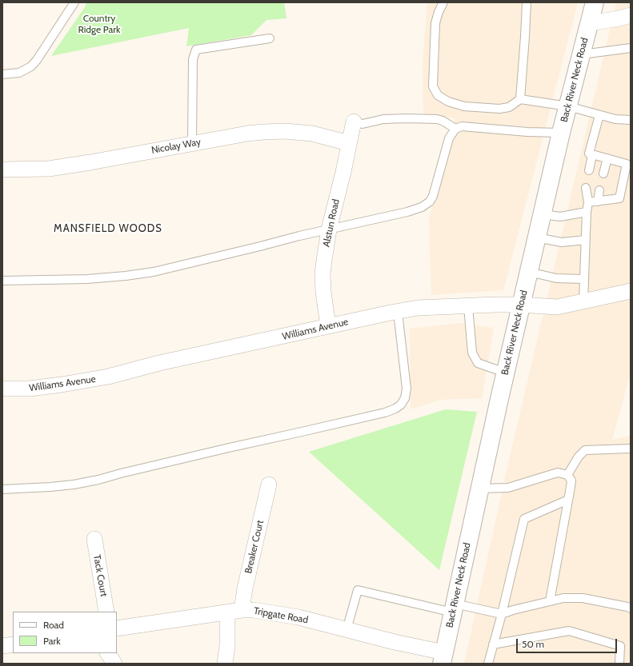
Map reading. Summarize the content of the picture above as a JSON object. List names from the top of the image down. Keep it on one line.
{"streets":{"street":["Back River Neck Road","Nicolay Way","Alstun Road","Williams Avenue","Breaker Court","Tack Court","Tripgate Road"]},"crossings":[["Back River Neck Road","Williams Avenue"],["Back River Neck Road","Tripgate Road"],["Nicolay Way","Alstun Road"],["Alstun Road","Williams Avenue"],["Breaker Court","Tripgate Road"]],"districts":["MANSFIELD WOODS"],"parks":["Country Ridge Park"],"legend":["Road","Park"],"scale_bar":"50 m"}
